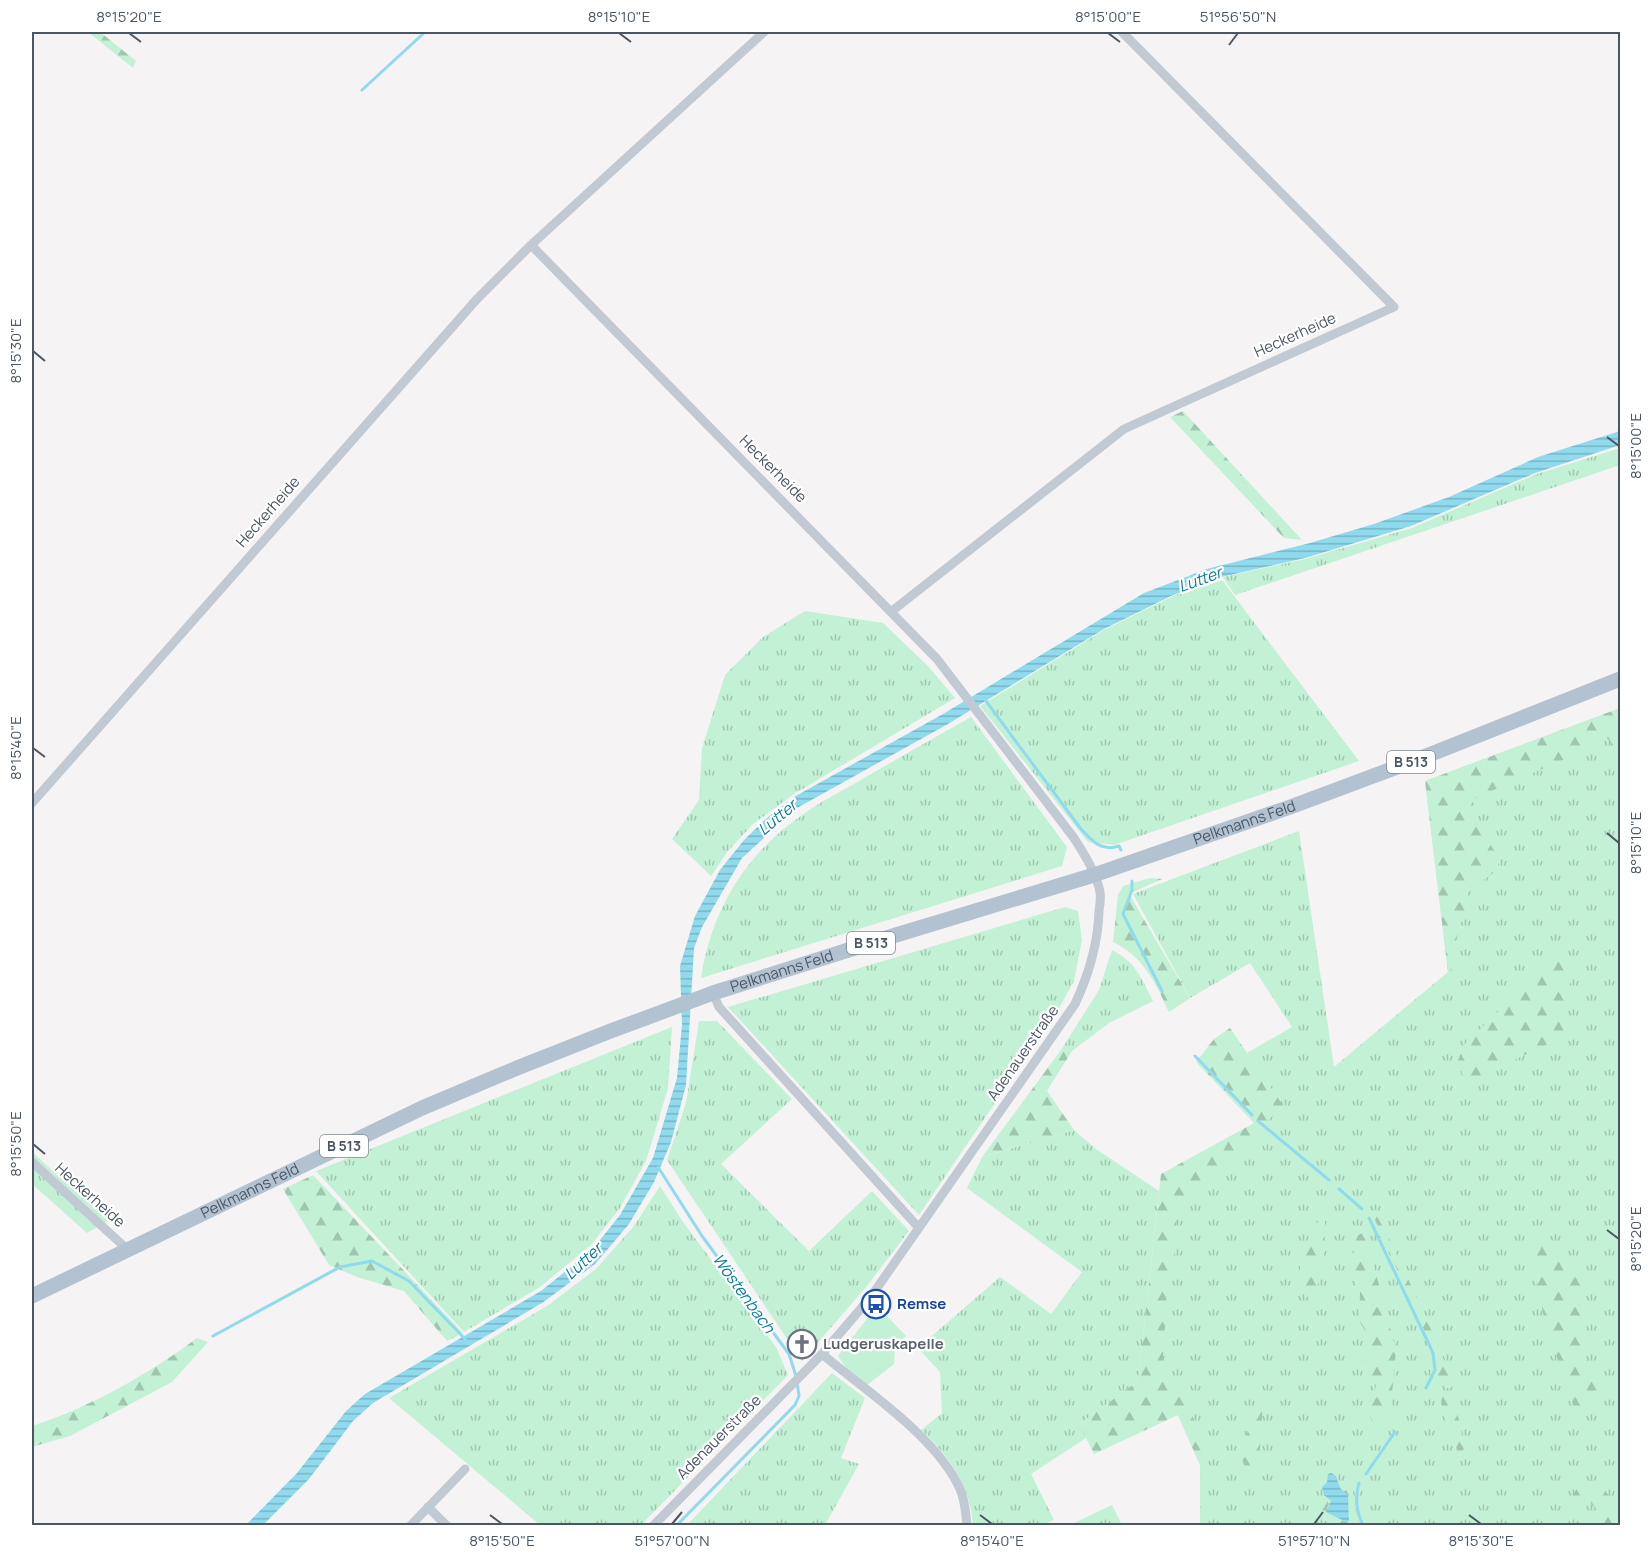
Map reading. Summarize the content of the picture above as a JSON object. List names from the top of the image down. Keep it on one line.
{"streets":{"main road":["B 513","Pelkmanns Feld"],"street":["Heckerheide","Adenauerstraße"]},"crossings":[["Heckerheide","Pelkmanns Feld"],["Heckerheide","Adenauerstraße"],["Pelkmanns Feld","Adenauerstraße"]],"water":["Lutter","Wöstenbach"],"places":{"bus stop":["Remse"],"church":["Ludgeruskapelle"]},"coordinates":["8°15'20\"E","8°15'10\"E","8°15'00\"E","51°56'50\"N","8°15'30\"E","8°15'40\"E","8°15'50\"E","51°57'00\"N","51°57'10\"N"]}
